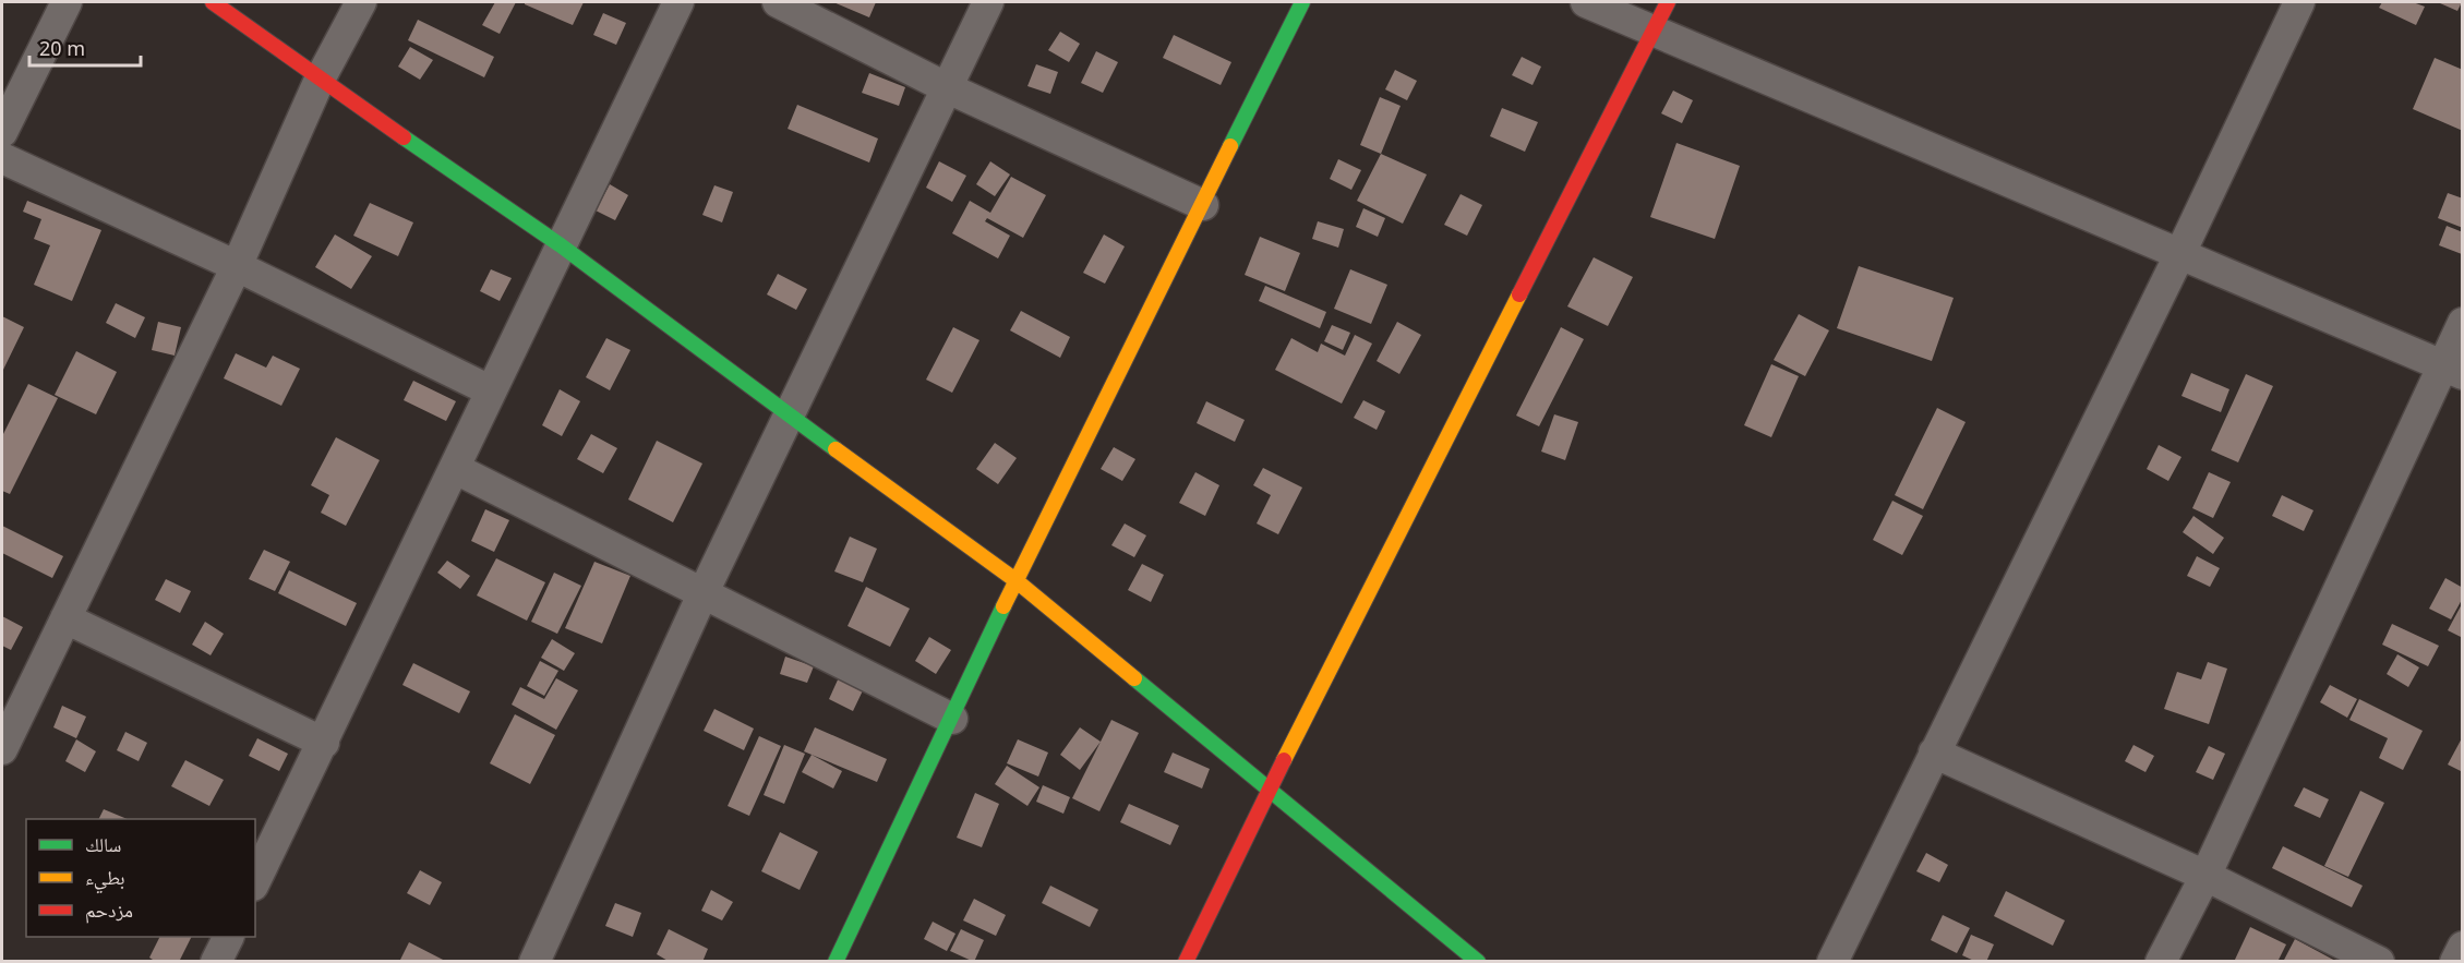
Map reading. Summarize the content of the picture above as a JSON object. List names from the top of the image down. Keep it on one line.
{"legend":["سالك","بطيء","مزدحم"],"scale_bar":"20 m"}
